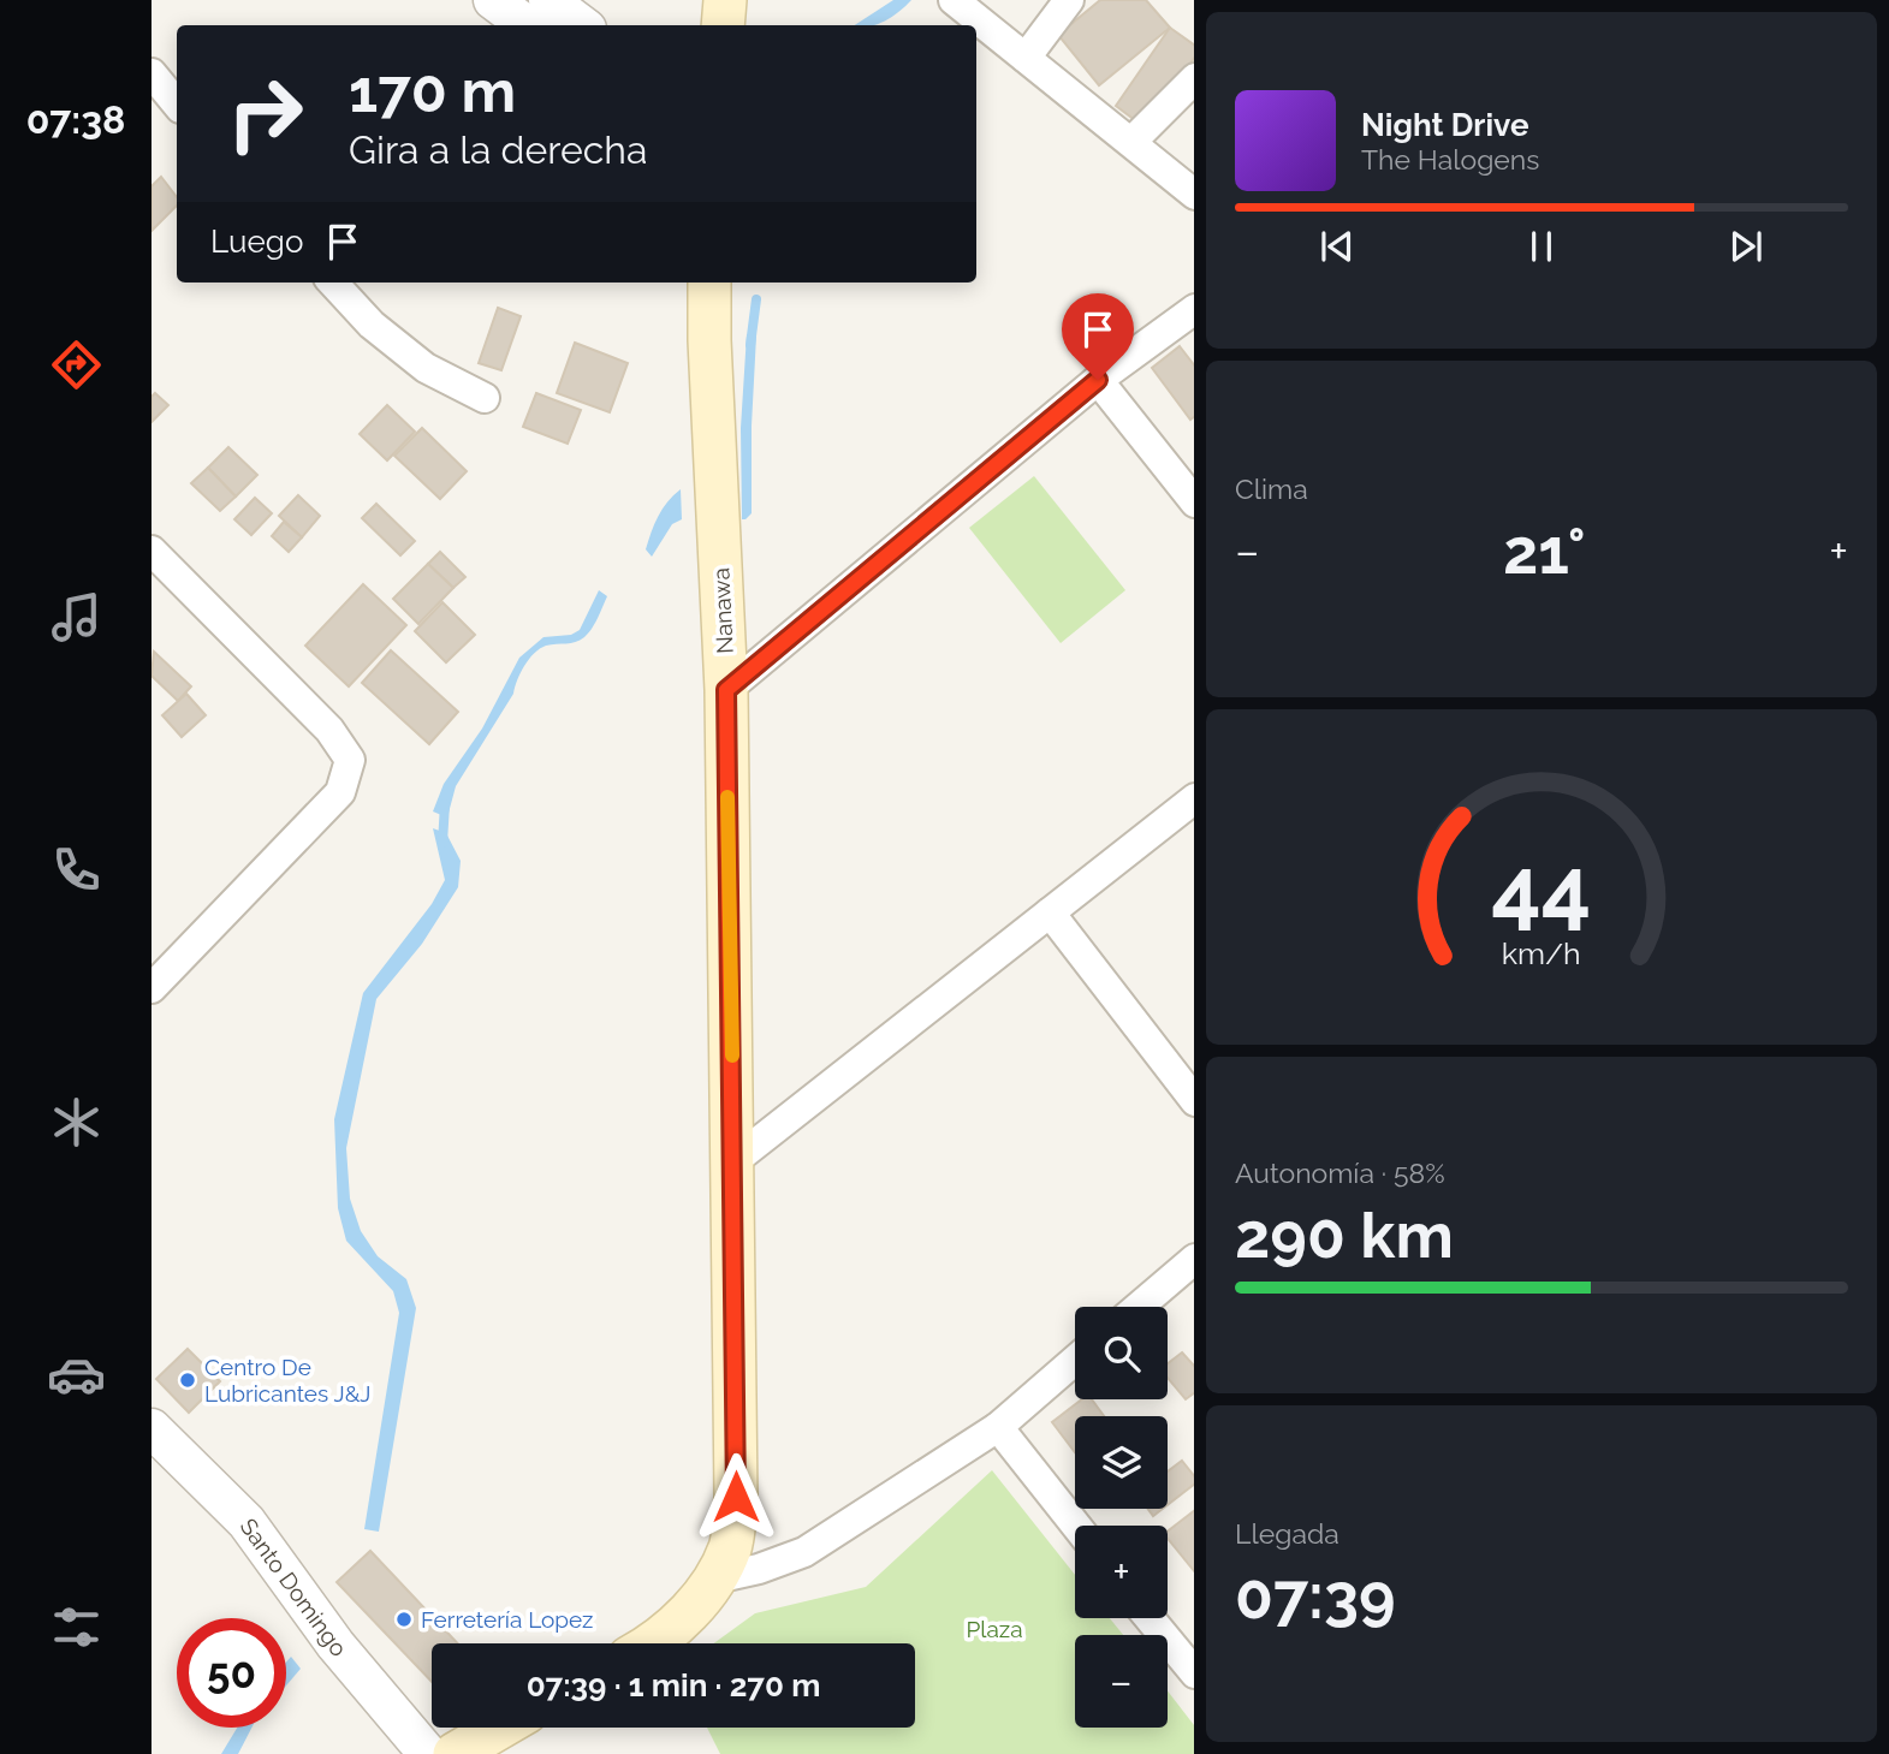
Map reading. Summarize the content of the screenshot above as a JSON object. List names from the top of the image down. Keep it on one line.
{"streets":{"main road":["Nanawa"],"street":["Santo Domingo"]},"parks":["Plaza"],"places":["Centro De Lubricantes J&J","Ferretería Lopez"],"page":{"tabs":"07:38","turn":["170 m","Gira a la derecha"],"song":["Night Drive","The Halogens"],"then":"Luego","tile":["Clima",["Autonomía · 58%","290 km"],["Llegada","07:39"]],"heat":["−","21°","+"],"map_buttons":["+","−"],"limit":"50","trip":"07:39 · 1 min · 270 m","gauge":["44","km/h"]}}
